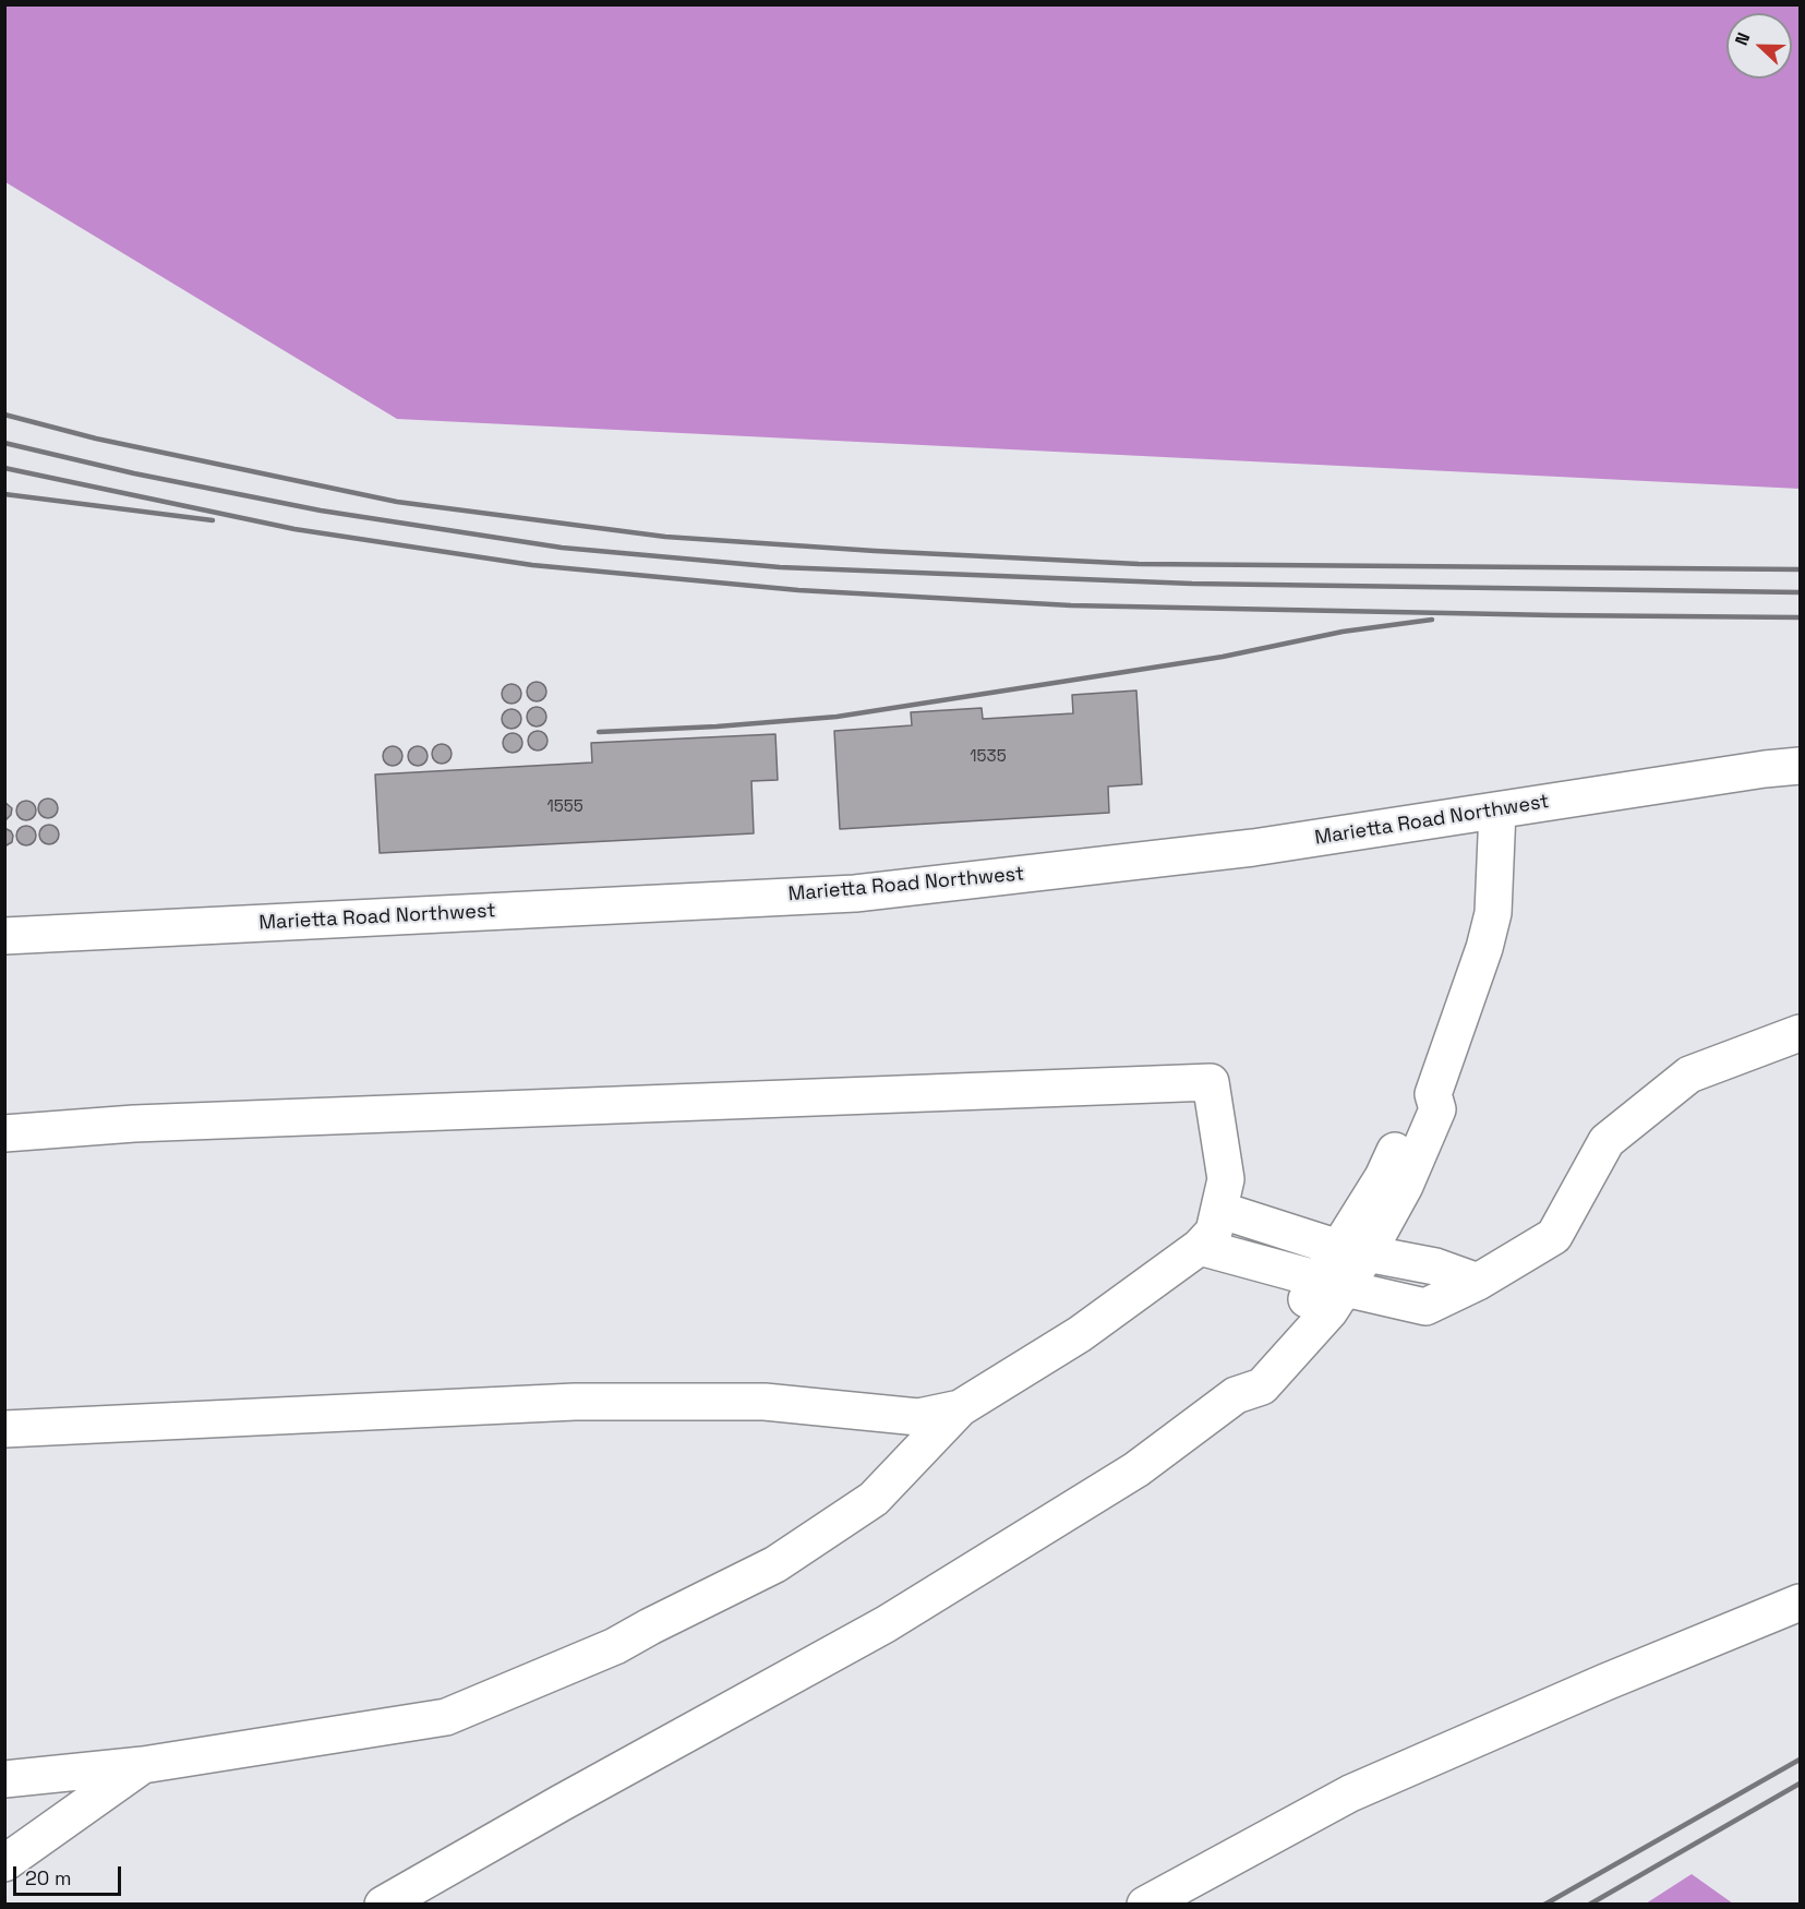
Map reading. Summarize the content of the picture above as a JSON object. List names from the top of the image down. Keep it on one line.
{"streets":{"street":["Marietta Road Northwest"]},"house_numbers":["1535","1555"],"scale_bar":"20 m","north":"left"}
